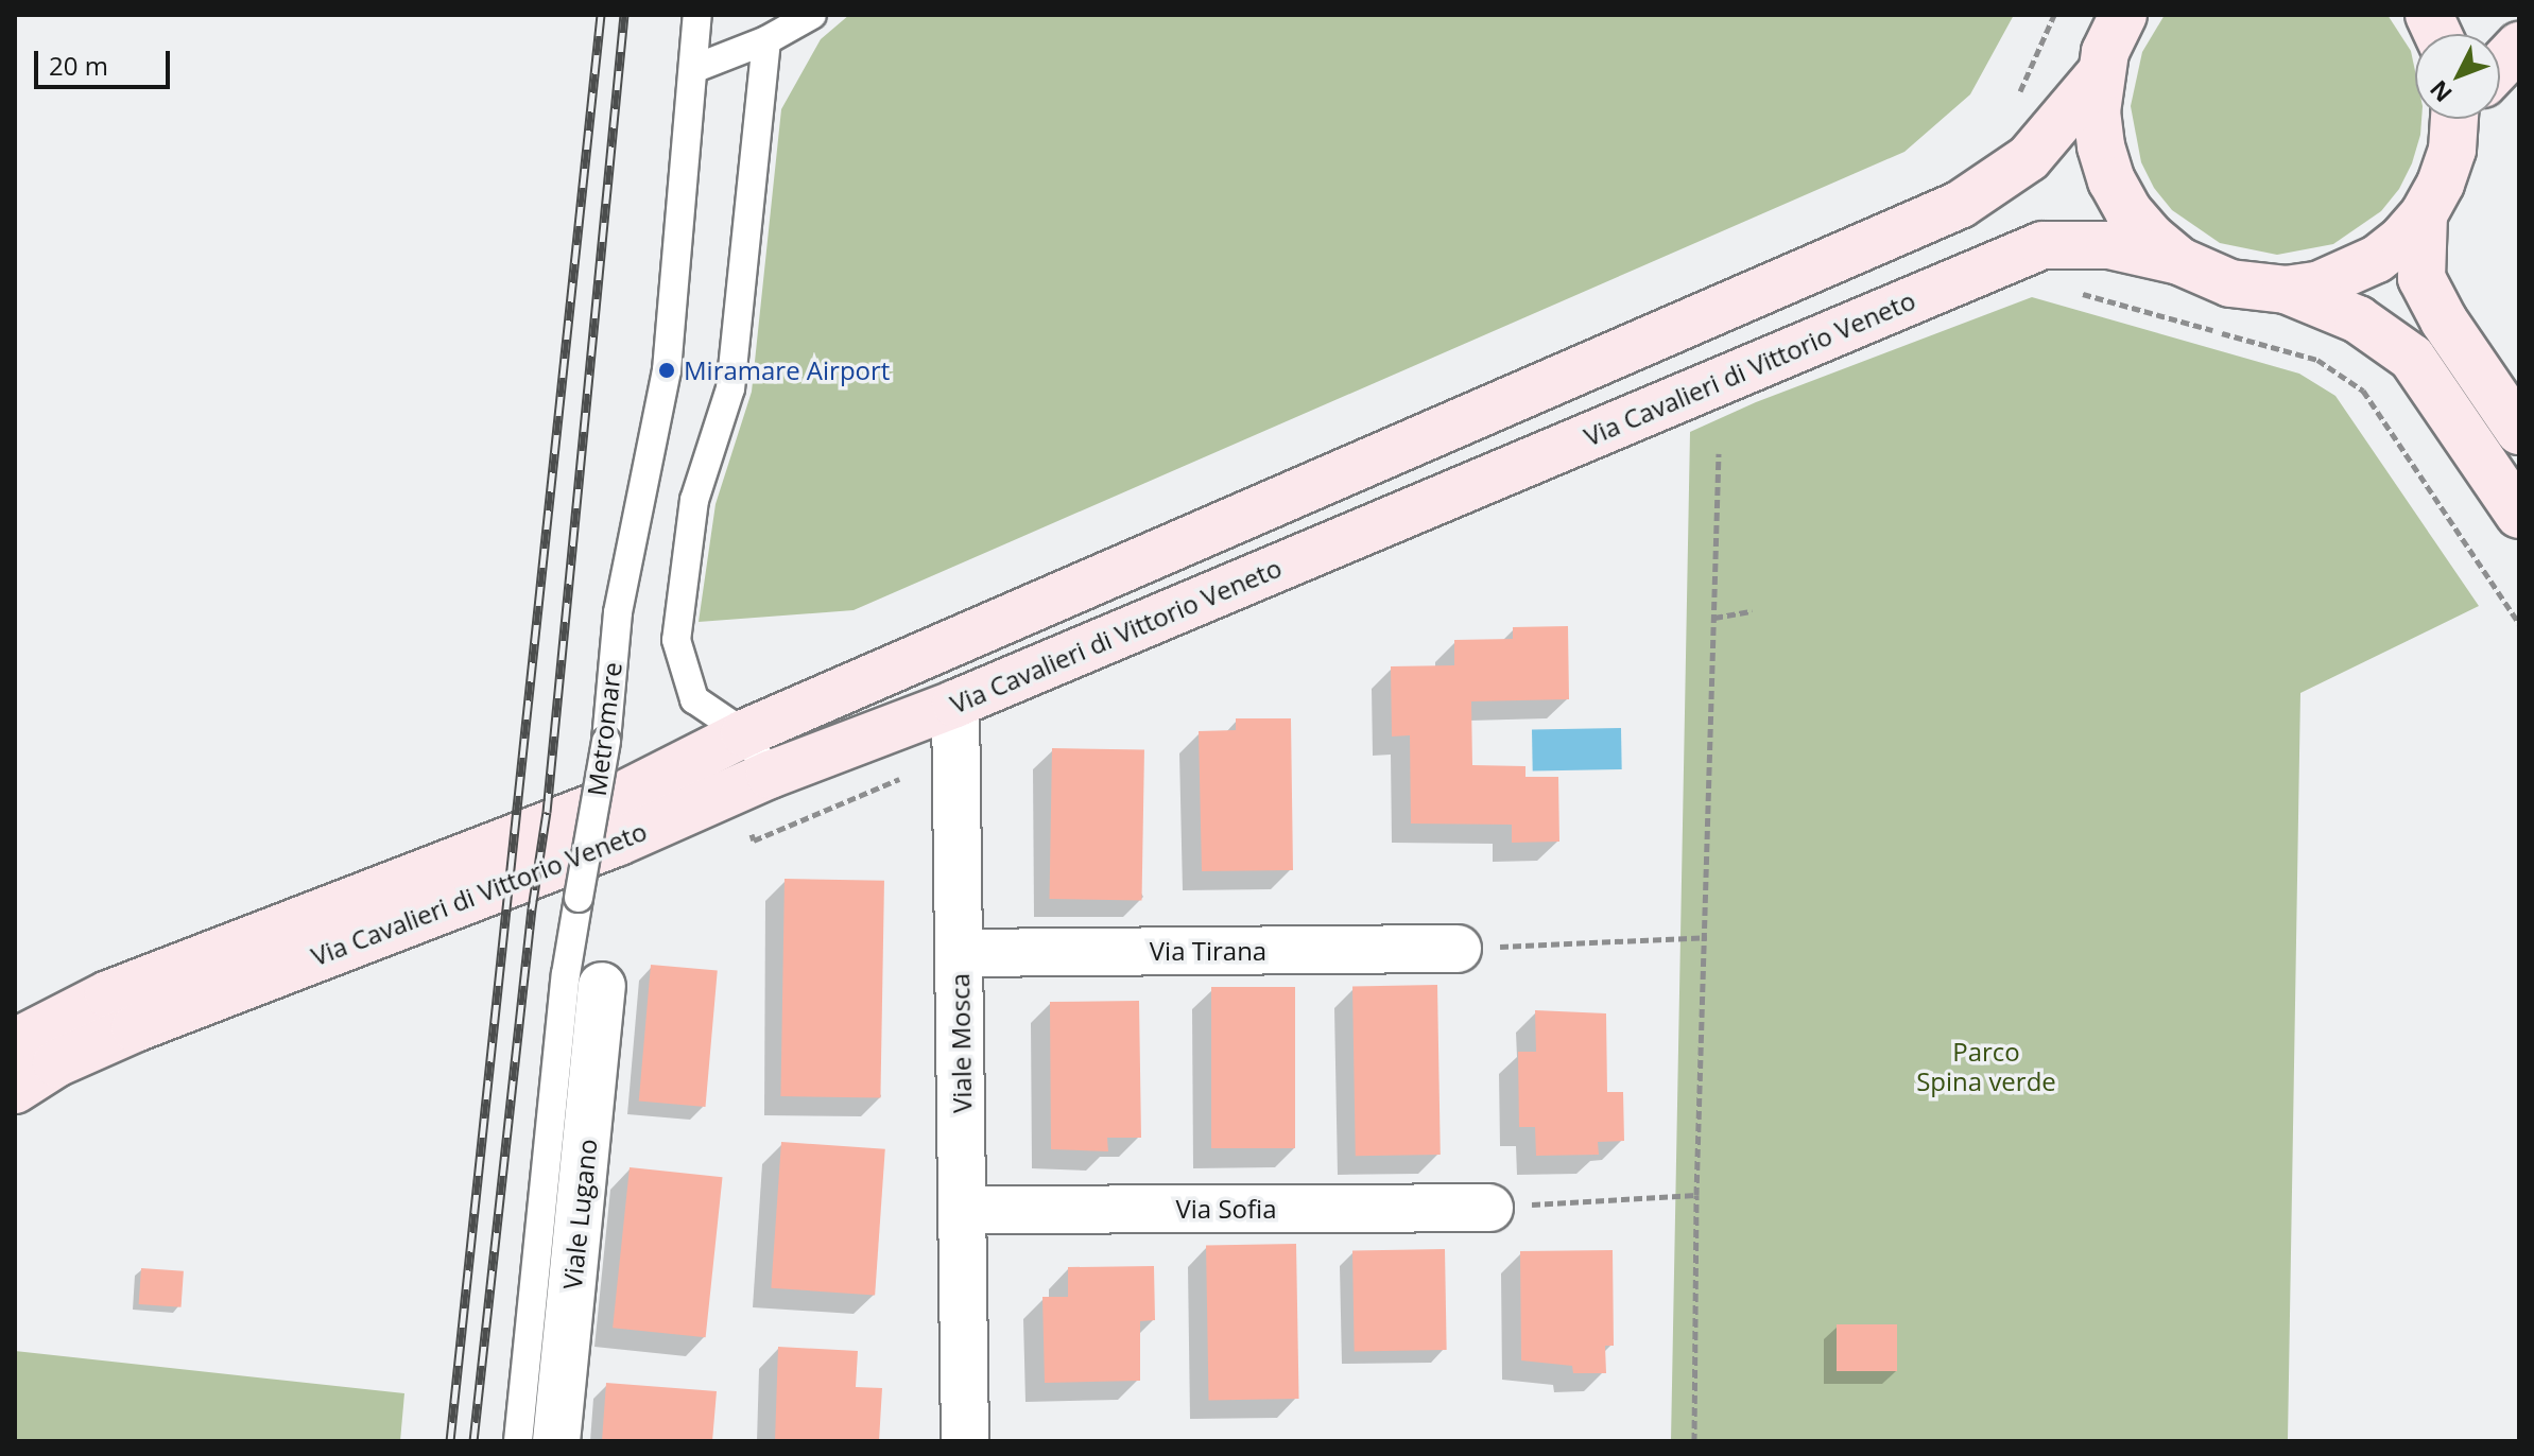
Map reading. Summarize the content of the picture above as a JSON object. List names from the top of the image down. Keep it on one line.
{"streets":{"street":["Via Cavalieri di Vittorio Veneto","Via Tirana","Viale Mosca","Via Sofia","Viale Lugano"],"lane":["Metromare"]},"crossings":[["Via Cavalieri di Vittorio Veneto","Viale Mosca"],["Via Tirana","Viale Mosca"],["Viale Mosca","Via Sofia"]],"parks":["Parco Spina verde"],"places":["Miramare Airport"],"scale_bar":"20 m","north":"bottom left"}
